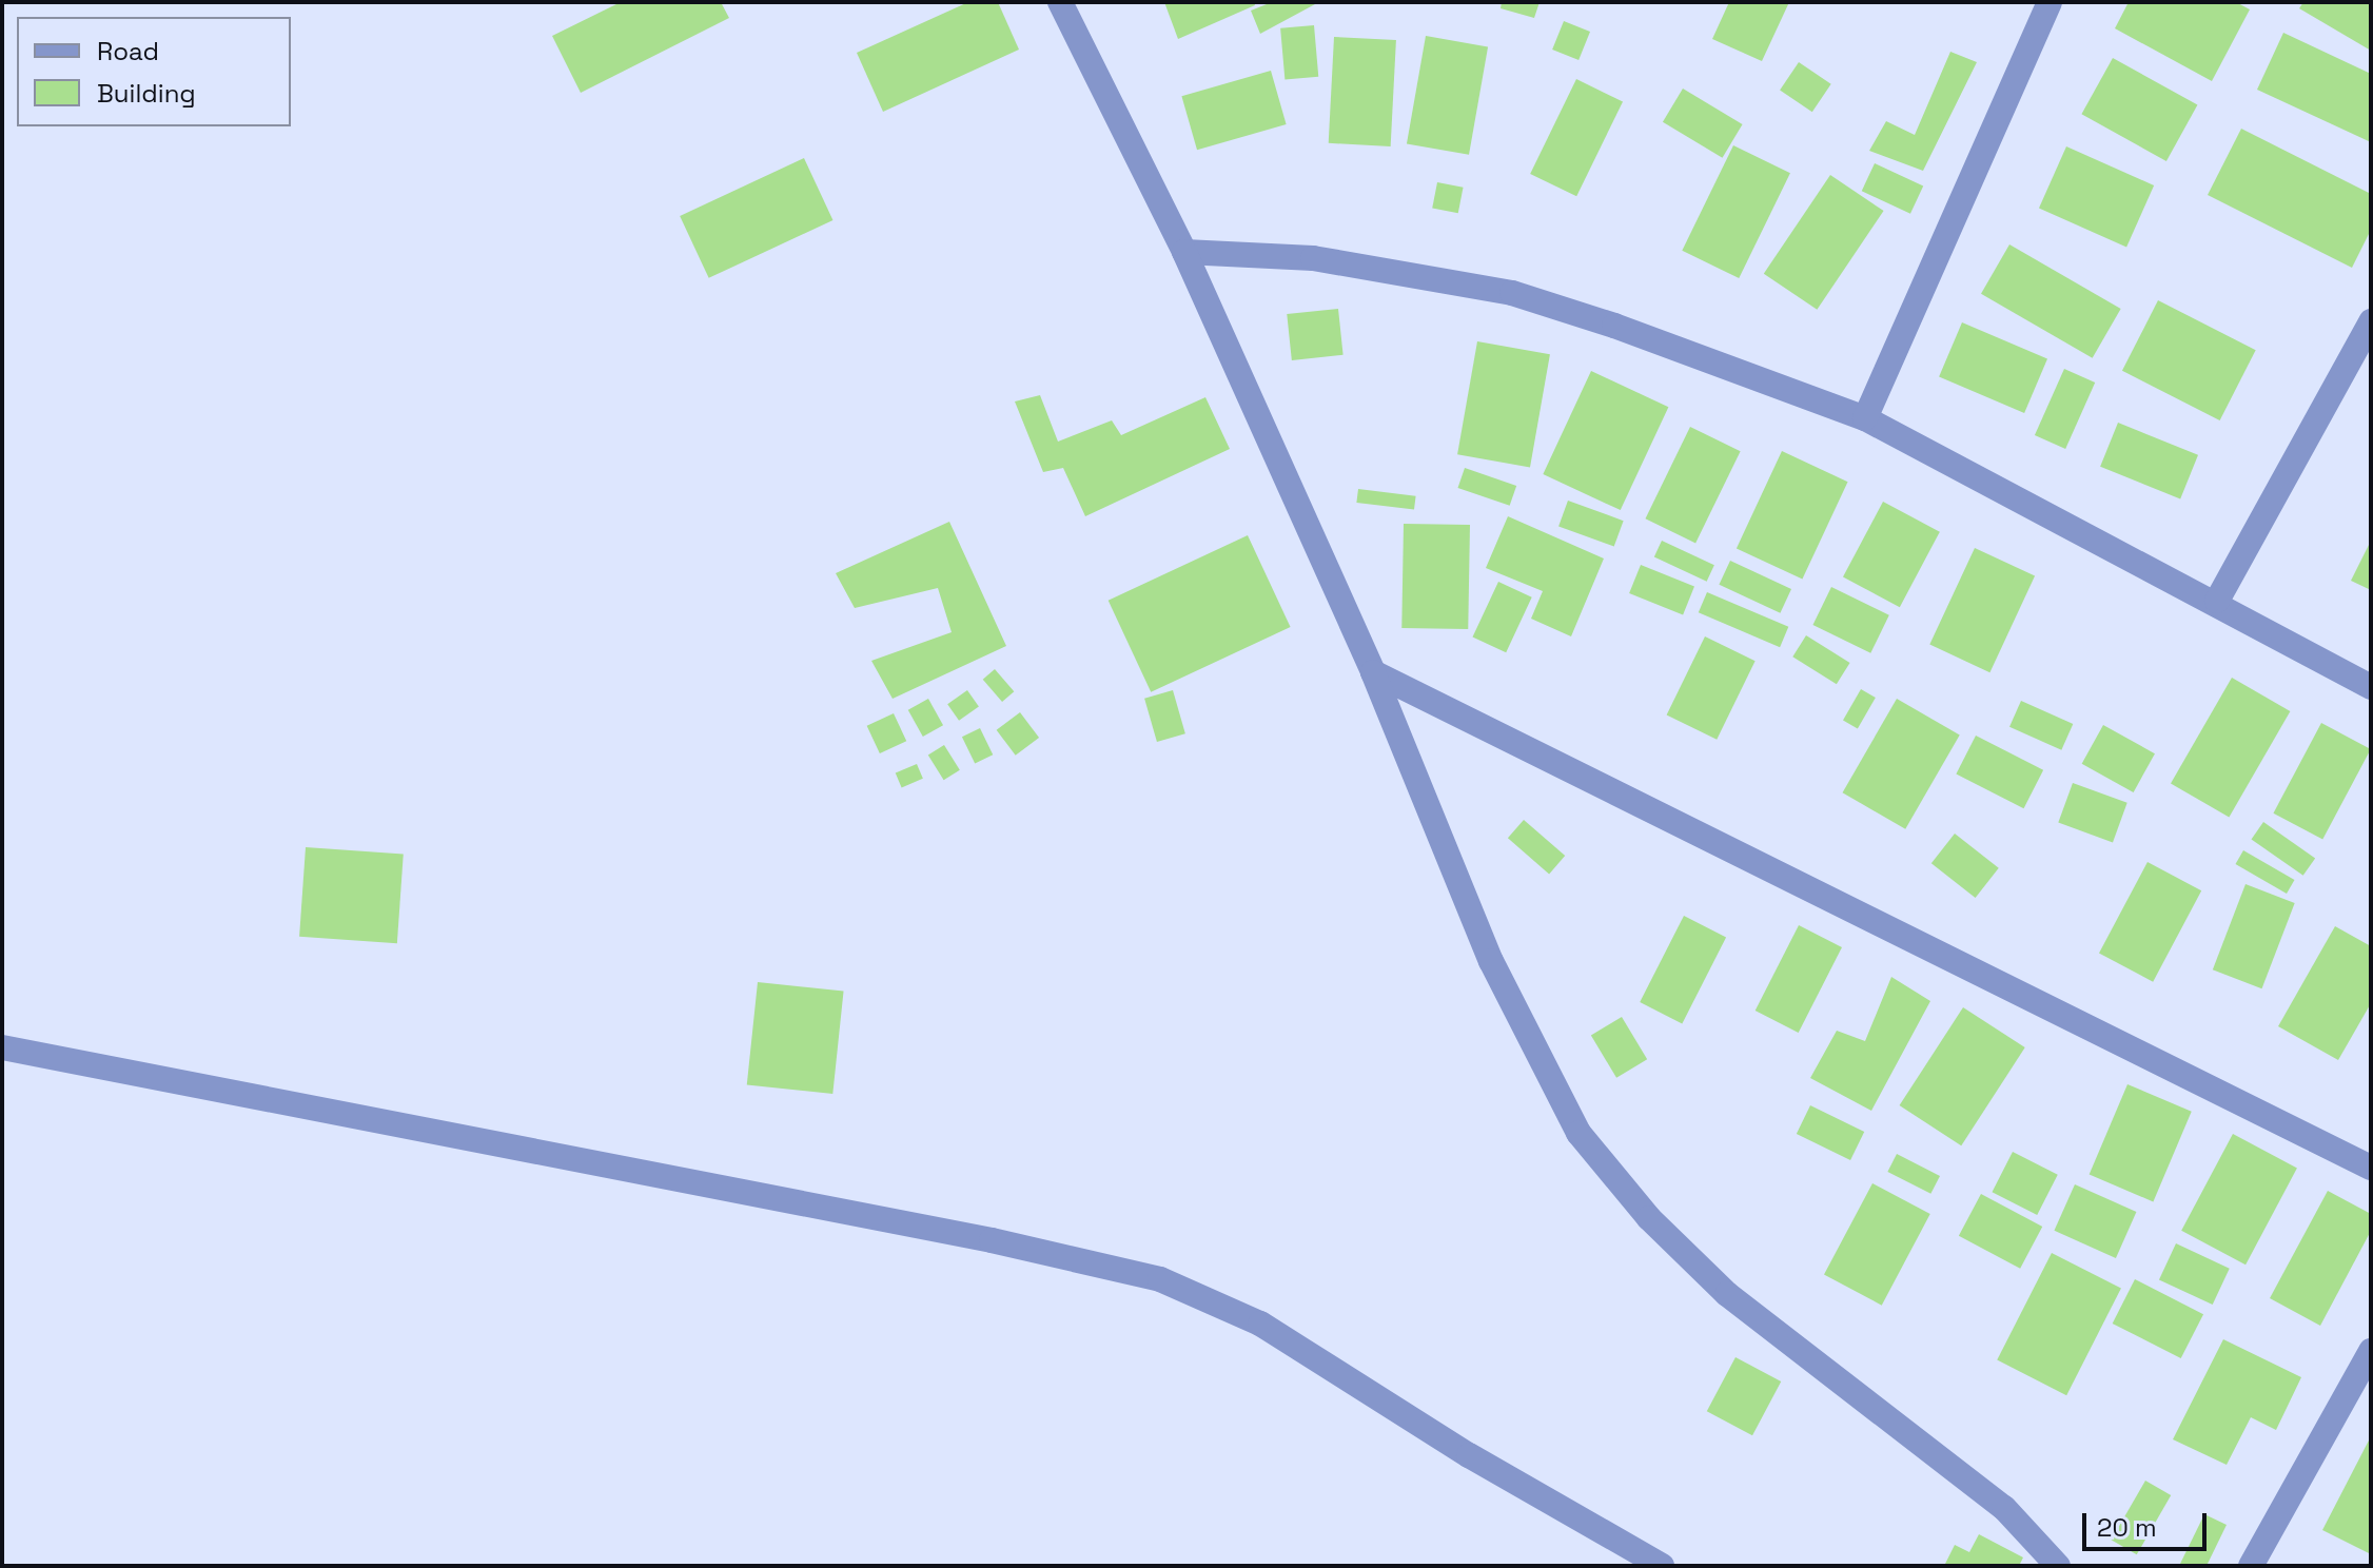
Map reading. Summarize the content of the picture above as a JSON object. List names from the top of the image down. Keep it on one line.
{"legend":["Road","Building"],"scale_bar":"20 m"}
